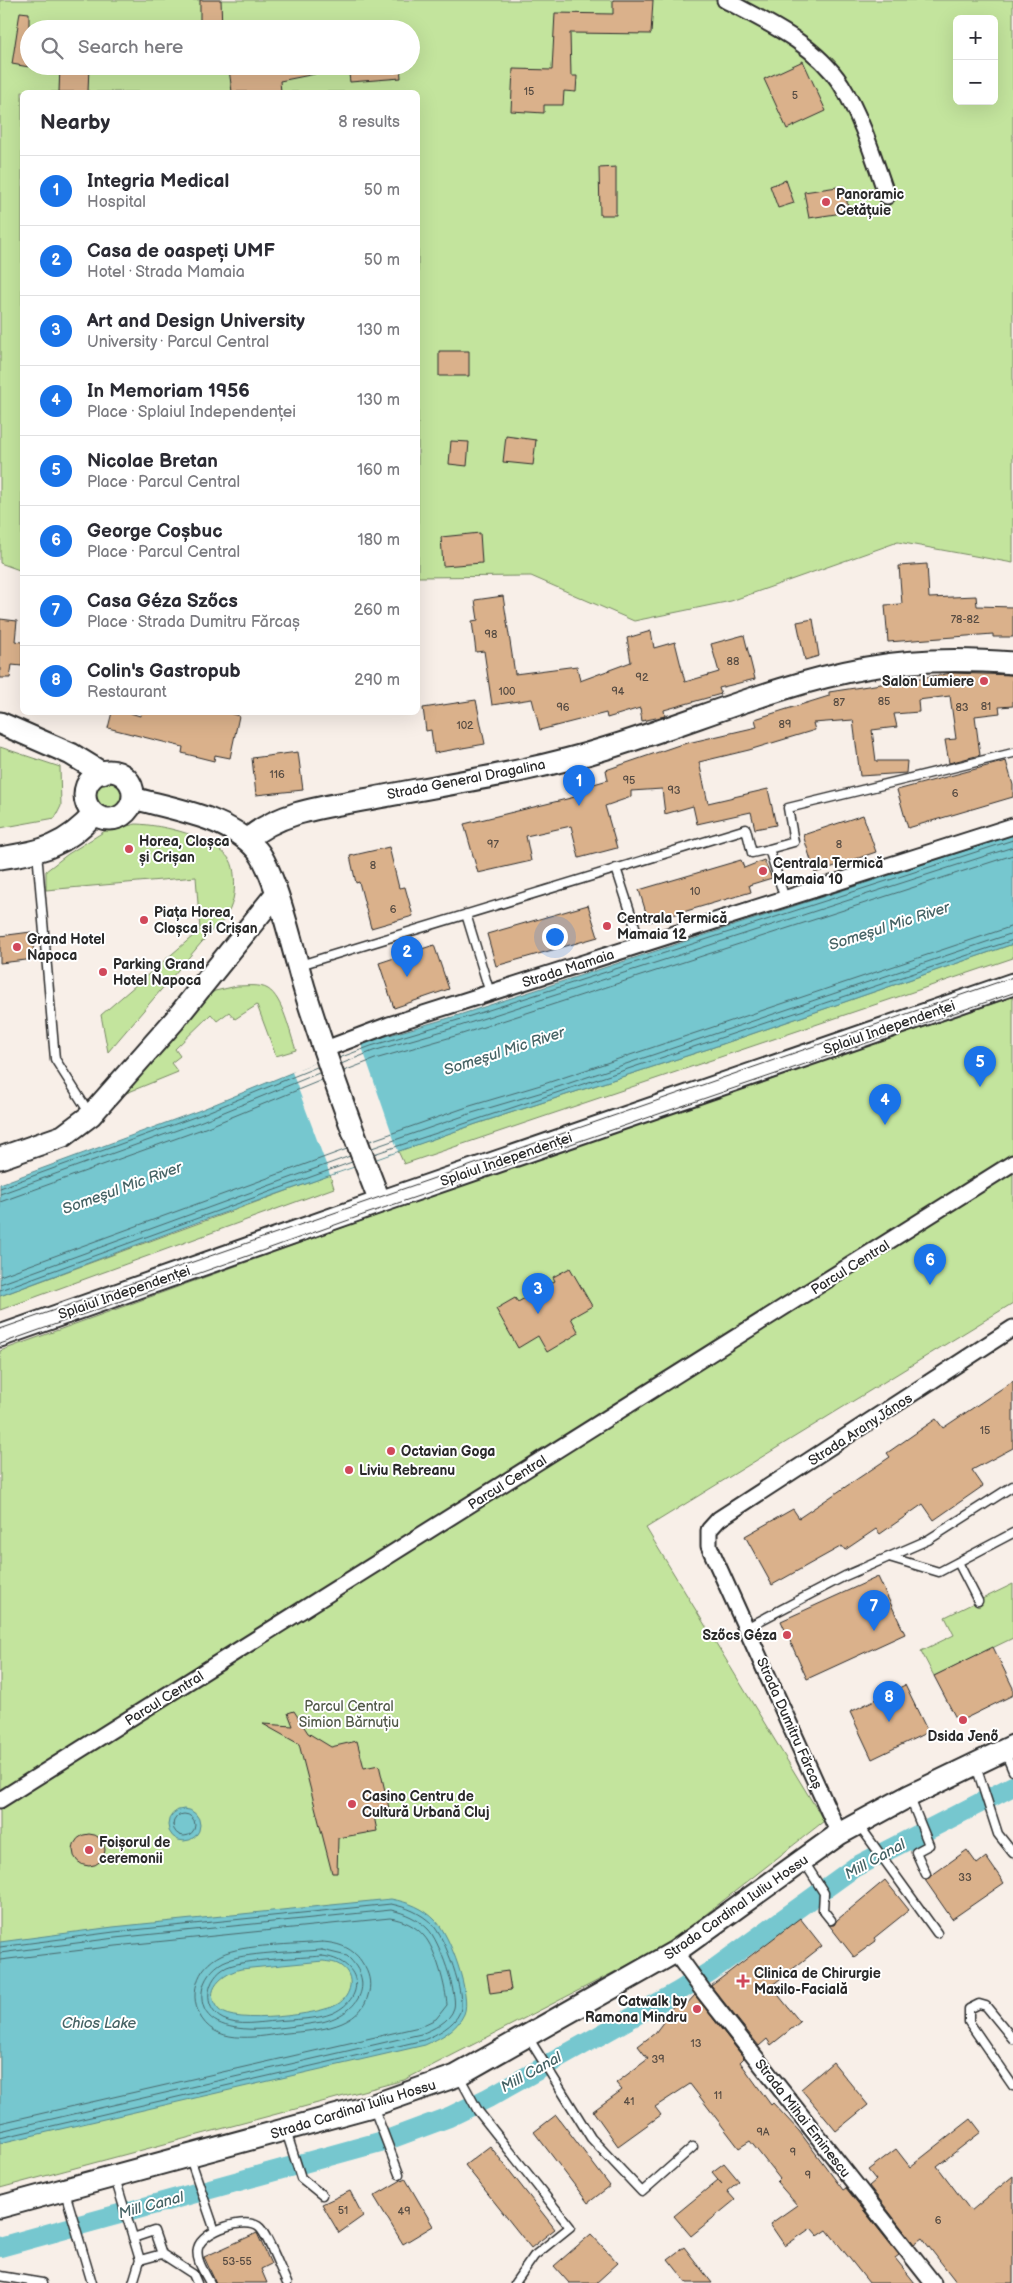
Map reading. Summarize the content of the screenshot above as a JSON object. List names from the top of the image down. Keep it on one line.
{"streets":{"street":["Strada General Dragalina","Strada Mamaia","Splaiul Independenței","Parcul Central","Strada Arany János","Strada Dumitru Fărcaș","Strada Cardinal Iuliu Hossu","Strada Mihai Eminescu"]},"crossings":[["Strada Arany János","Strada Dumitru Fărcaș"],["Strada Dumitru Fărcaș","Strada Cardinal Iuliu Hossu"],["Strada Cardinal Iuliu Hossu","Strada Mihai Eminescu"]],"water":["Someşul Mic River","Mill Canal","Chios Lake"],"parks":["Parcul Central Simion Bărnuțiu"],"places":{"other":["Panoramic Cetățuie","Salon Lumiere","Horea, Cloșca și Crișan","Centrala Termică Mamaia 10","Piața Horea, Cloșca și Crișan","Centrala Termică Mamaia 12","Grand Hotel Napoca","Parking Grand Hotel Napoca","Octavian Goga","Liviu Rebreanu","Szőcs Géza","Dsida Jenő","Casino Centru de Cultură Urbană Cluj","Foișorul de ceremonii","Catwalk by Ramona Mindru"],"health":["Clinica de Chirurgie Maxilo-Facială"]},"house_numbers":["15","5","78-82","98","88","92","100","94","85","87","81","96","83","89","102","116","95","93","6","97","8","8","10","6","15","33","13","39","11","41","9A","9","9","51","49","6","53-55"],"page":{"map_buttons":["+","−"],"search":"Search here","heading":["Nearby","8 results"],"list":[{"mark":"1","name":"Integria Medical","note":"Hospital","value":"50 m"},{"mark":"2","name":"Casa de oaspeți UMF","note":"Hotel · Strada Mamaia","value":"50 m"},{"mark":"3","name":"Art and Design University","note":"University · Parcul Central","value":"130 m"},{"mark":"4","name":"In Memoriam 1956","note":"Place · Splaiul Independenței","value":"130 m"},{"mark":"5","name":"Nicolae Bretan","note":"Place · Parcul Central","value":"160 m"},{"mark":"6","name":"George Coșbuc","note":"Place · Parcul Central","value":"180 m"},{"mark":"7","name":"Casa Géza Szőcs","note":"Place · Strada Dumitru Fărcaș","value":"260 m"},{"mark":"8","name":"Colin's Gastropub","note":"Restaurant","value":"290 m"}],"pins":["1","2","5","4","6","3","7","8"]}}
